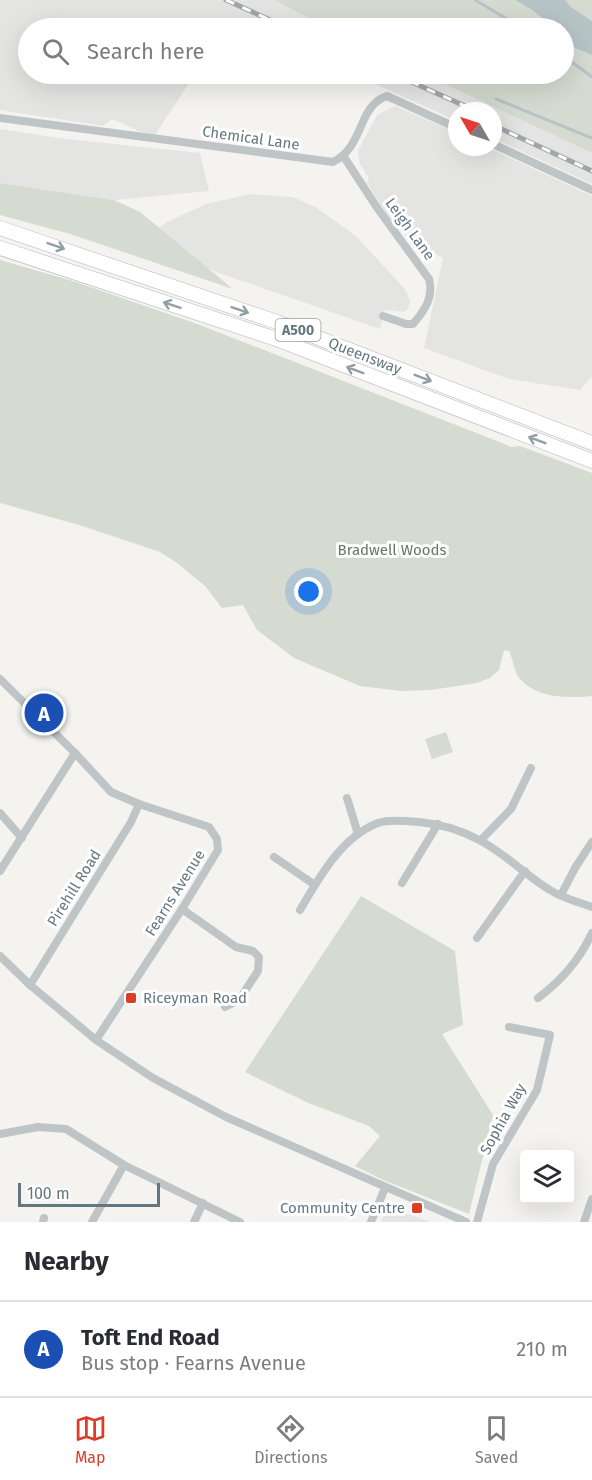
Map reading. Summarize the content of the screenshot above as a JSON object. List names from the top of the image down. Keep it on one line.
{"streets":{"highway":["A500","Queensway"],"street":["Chemical Lane","Leigh Lane","Pirehill Road","Fearns Avenue","Sophia Way"]},"crossings":[["Chemical Lane","Leigh Lane"],["Pirehill Road","Fearns Avenue"]],"parks":["Bradwell Woods"],"places":{"transit":["Riceyman Road","Community Centre"]},"scale_bar":"100 m","north":"top left","page":{"search":"Search here","pins":"A","scale":"100 m","heading":"Nearby","list":[{"mark":"A","name":"Toft End Road","note":"Bus stop · Fearns Avenue","value":"210 m"}],"nav":["Map","Directions","Saved"]}}
